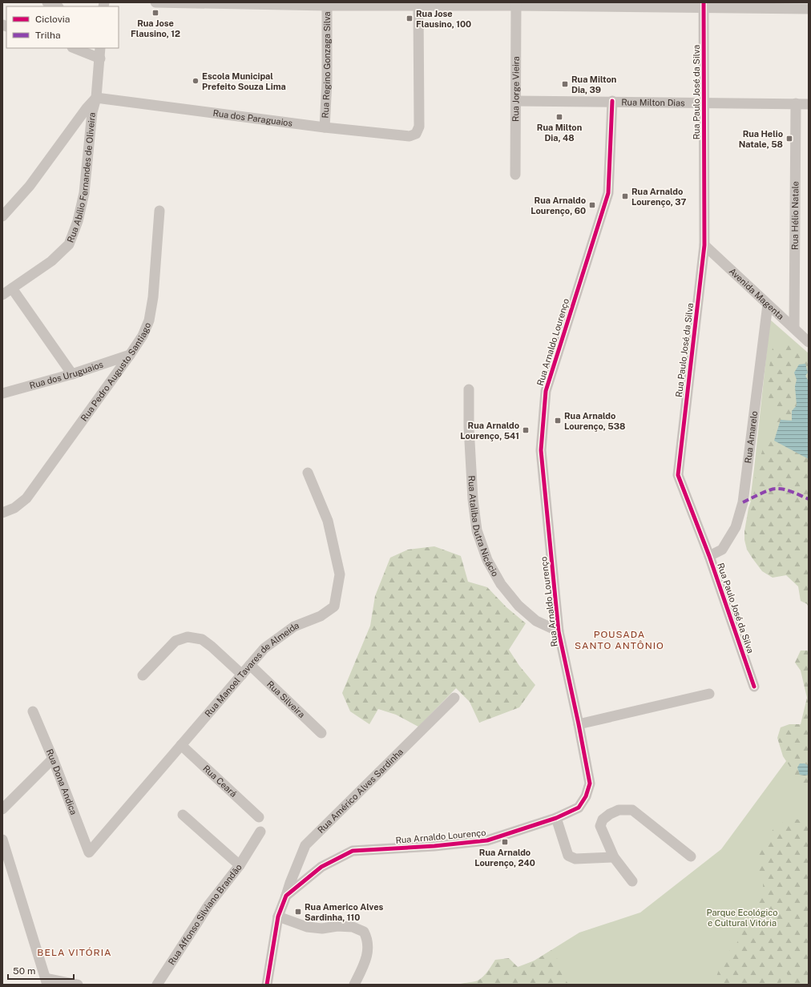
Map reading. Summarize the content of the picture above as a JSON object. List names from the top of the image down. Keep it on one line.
{"streets":{"street":["Rua Regino Gonzaga Silva","Rua Jorge Vieira","Rua Paulo José da Silva","Rua Milton Dias","Rua dos Paraguaios","Rua Abílio Fernandes de Oliveira","Rua Hélio Natale","Avenida Magenta","Rua Arnaldo Lourenço","Rua Pedro Augusto Santiago","Rua dos Uruguaios","Rua Amarelo","Rua Ataliba Dutra Nicácio","Rua Manoel Tavares de Almeida","Rua Silveira","Rua Ceará","Rua Dona Andica","Rua Américo Alves Sardinha","Rua Affonso Silviano Brandão"]},"crossings":[["Rua Regino Gonzaga Silva","Rua dos Paraguaios"],["Rua Jorge Vieira","Rua Milton Dias"],["Rua Paulo José da Silva","Rua Milton Dias"],["Rua Paulo José da Silva","Avenida Magenta"],["Rua Paulo José da Silva","Rua Amarelo"],["Rua Milton Dias","Rua Hélio Natale"],["Rua Milton Dias","Rua Arnaldo Lourenço"],["Rua dos Paraguaios","Rua Abílio Fernandes de Oliveira"],["Rua Hélio Natale","Avenida Magenta"],["Avenida Magenta","Rua Amarelo"],["Rua Arnaldo Lourenço","Rua Ataliba Dutra Nicácio"],["Rua Arnaldo Lourenço","Rua Américo Alves Sardinha"],["Rua Pedro Augusto Santiago","Rua dos Uruguaios"],["Rua Manoel Tavares de Almeida","Rua Silveira"],["Rua Manoel Tavares de Almeida","Rua Ceará"],["Rua Manoel Tavares de Almeida","Rua Dona Andica"]],"districts":["POUSADA SANTO ANTÔNIO","BELA VITÓRIA"],"parks":["Parque Ecológico e Cultural Vitória"],"places":{"transit":["Rua Jose Flausino, 12","Rua Jose Flausino, 100","Rua Milton Dia, 39","Rua Milton Dia, 48","Rua Helio Natale, 58","Rua Arnaldo Lourenço, 37","Rua Arnaldo Lourenço, 60","Rua Arnaldo Lourenço, 538","Rua Arnaldo Lourenço, 541","Rua Arnaldo Lourenço, 240","Rua Americo Alves Sardinha, 110"],"other":["Escola Municipal Prefeito Souza Lima"]},"legend":["Ciclovia","Trilha"],"scale_bar":"50 m"}
